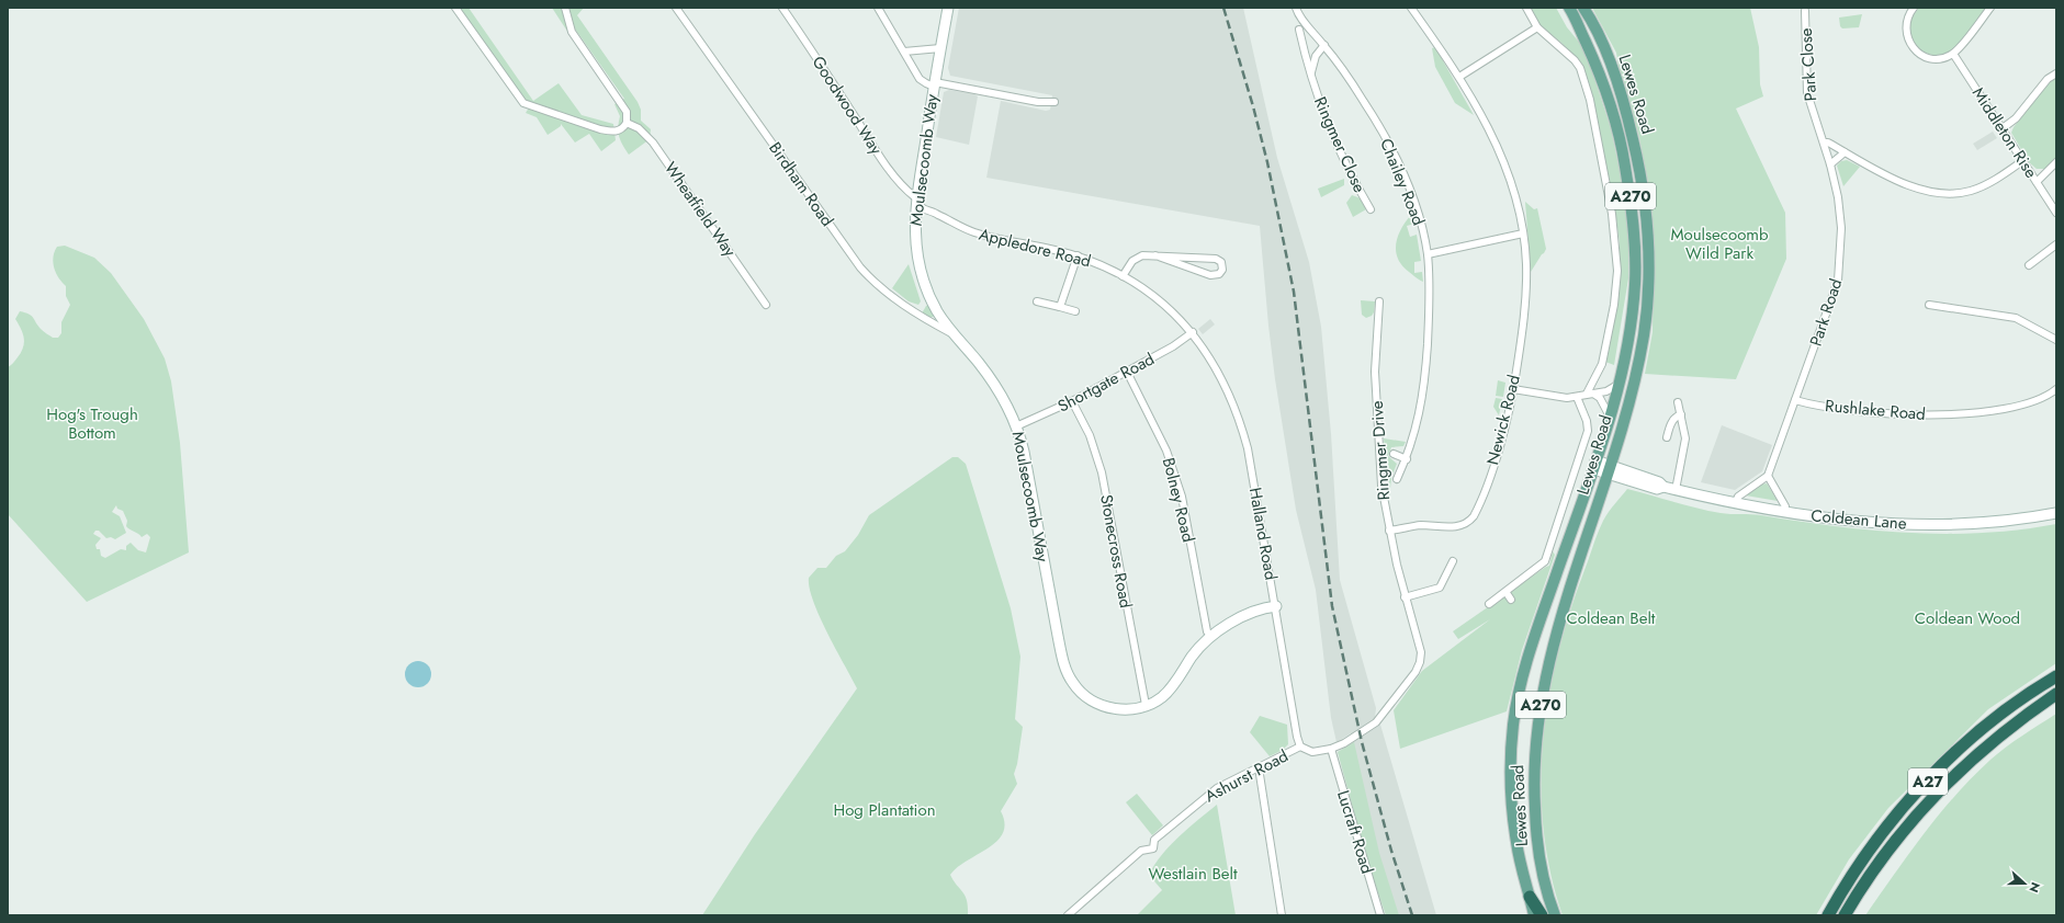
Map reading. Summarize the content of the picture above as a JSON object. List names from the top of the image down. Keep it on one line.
{"streets":{"highway":["A27"],"main road":["Lewes Road","A270"],"street":["Park Close","Goodwood Way","Middleton Rise","Ringmer Close","Moulsecoomb Way","Chailey Road","Birdham Road","Wheatfield Way","Appledore Road","Park Road","Shortgate Road","Rushlake Road","Newick Road","Ringmer Drive","Bolney Road","Coldean Lane","Halland Road","Stonecross Road","Ashurst Road","Lucraft Road"]},"crossings":[["Park Close","Park Road"],["Lewes Road","A270"],["Lewes Road","Coldean Lane"],["Goodwood Way","Moulsecoomb Way"],["Goodwood Way","Appledore Road"],["Ringmer Close","Chailey Road"],["Moulsecoomb Way","Birdham Road"],["Moulsecoomb Way","Appledore Road"],["Moulsecoomb Way","Shortgate Road"],["Moulsecoomb Way","Bolney Road"],["Moulsecoomb Way","Halland Road"],["Moulsecoomb Way","Stonecross Road"],["Appledore Road","Shortgate Road"],["Appledore Road","Halland Road"],["Park Road","Rushlake Road"],["Shortgate Road","Bolney Road"],["Shortgate Road","Halland Road"],["Shortgate Road","Stonecross Road"],["Newick Road","Ringmer Drive"],["Ringmer Drive","Ashurst Road"],["Halland Road","Ashurst Road"],["Ashurst Road","Lucraft Road"]],"parks":["Moulsecoomb Wild Park","Hog's Trough Bottom","Coldean Belt","Coldean Wood","Hog Plantation","Westlain Belt"],"north":"right"}
